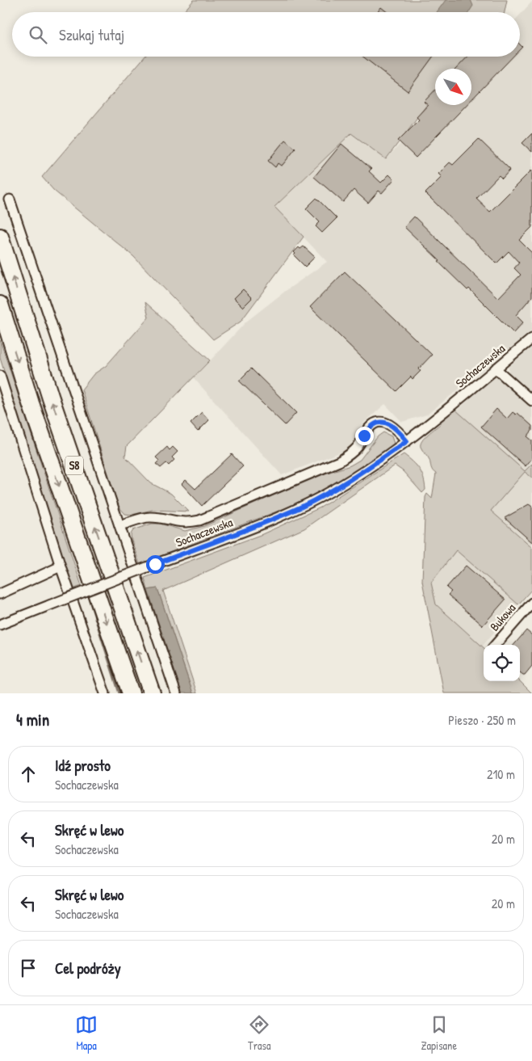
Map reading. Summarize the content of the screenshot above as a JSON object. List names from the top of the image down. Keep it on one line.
{"streets":{"highway":["S8"],"street":["Sochaczewska","Bukowa"]},"north":"bottom right","page":{"search":"Szukaj tutaj","heading":["4 min","Pieszo · 250 m"],"list":[["Idź prosto","Sochaczewska","210 m"],["Skręć w lewo","Sochaczewska","20 m"],["Skręć w lewo","Sochaczewska","20 m"],"Cel podróży"],"nav":["Mapa","Trasa","Zapisane"]}}
